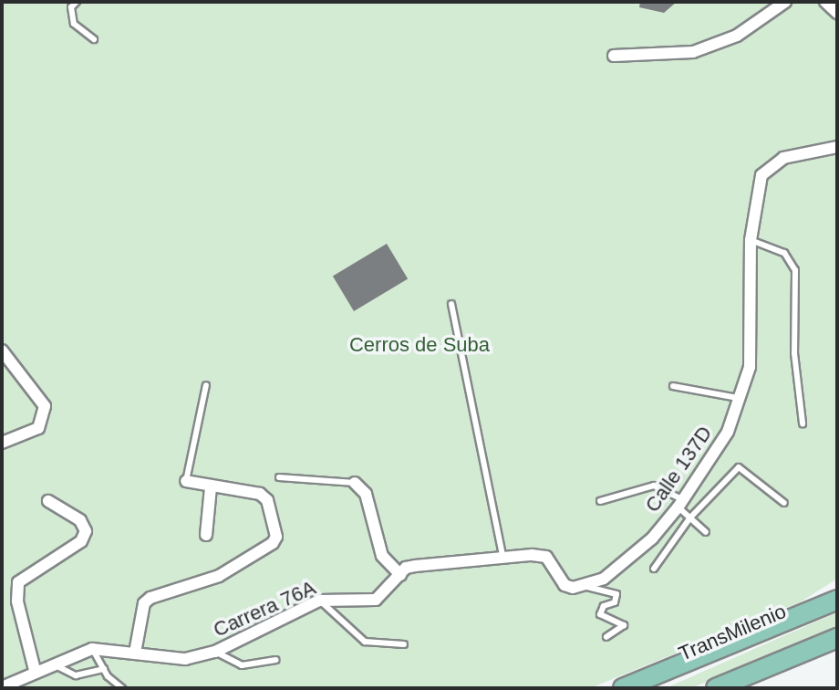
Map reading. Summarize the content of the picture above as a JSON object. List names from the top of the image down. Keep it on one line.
{"streets":{"street":["Calle 137D","Carrera 76A"],"lane":["TransMilenio"]},"crossings":[["Calle 137D","Carrera 76A"]],"parks":["Cerros de Suba"]}
